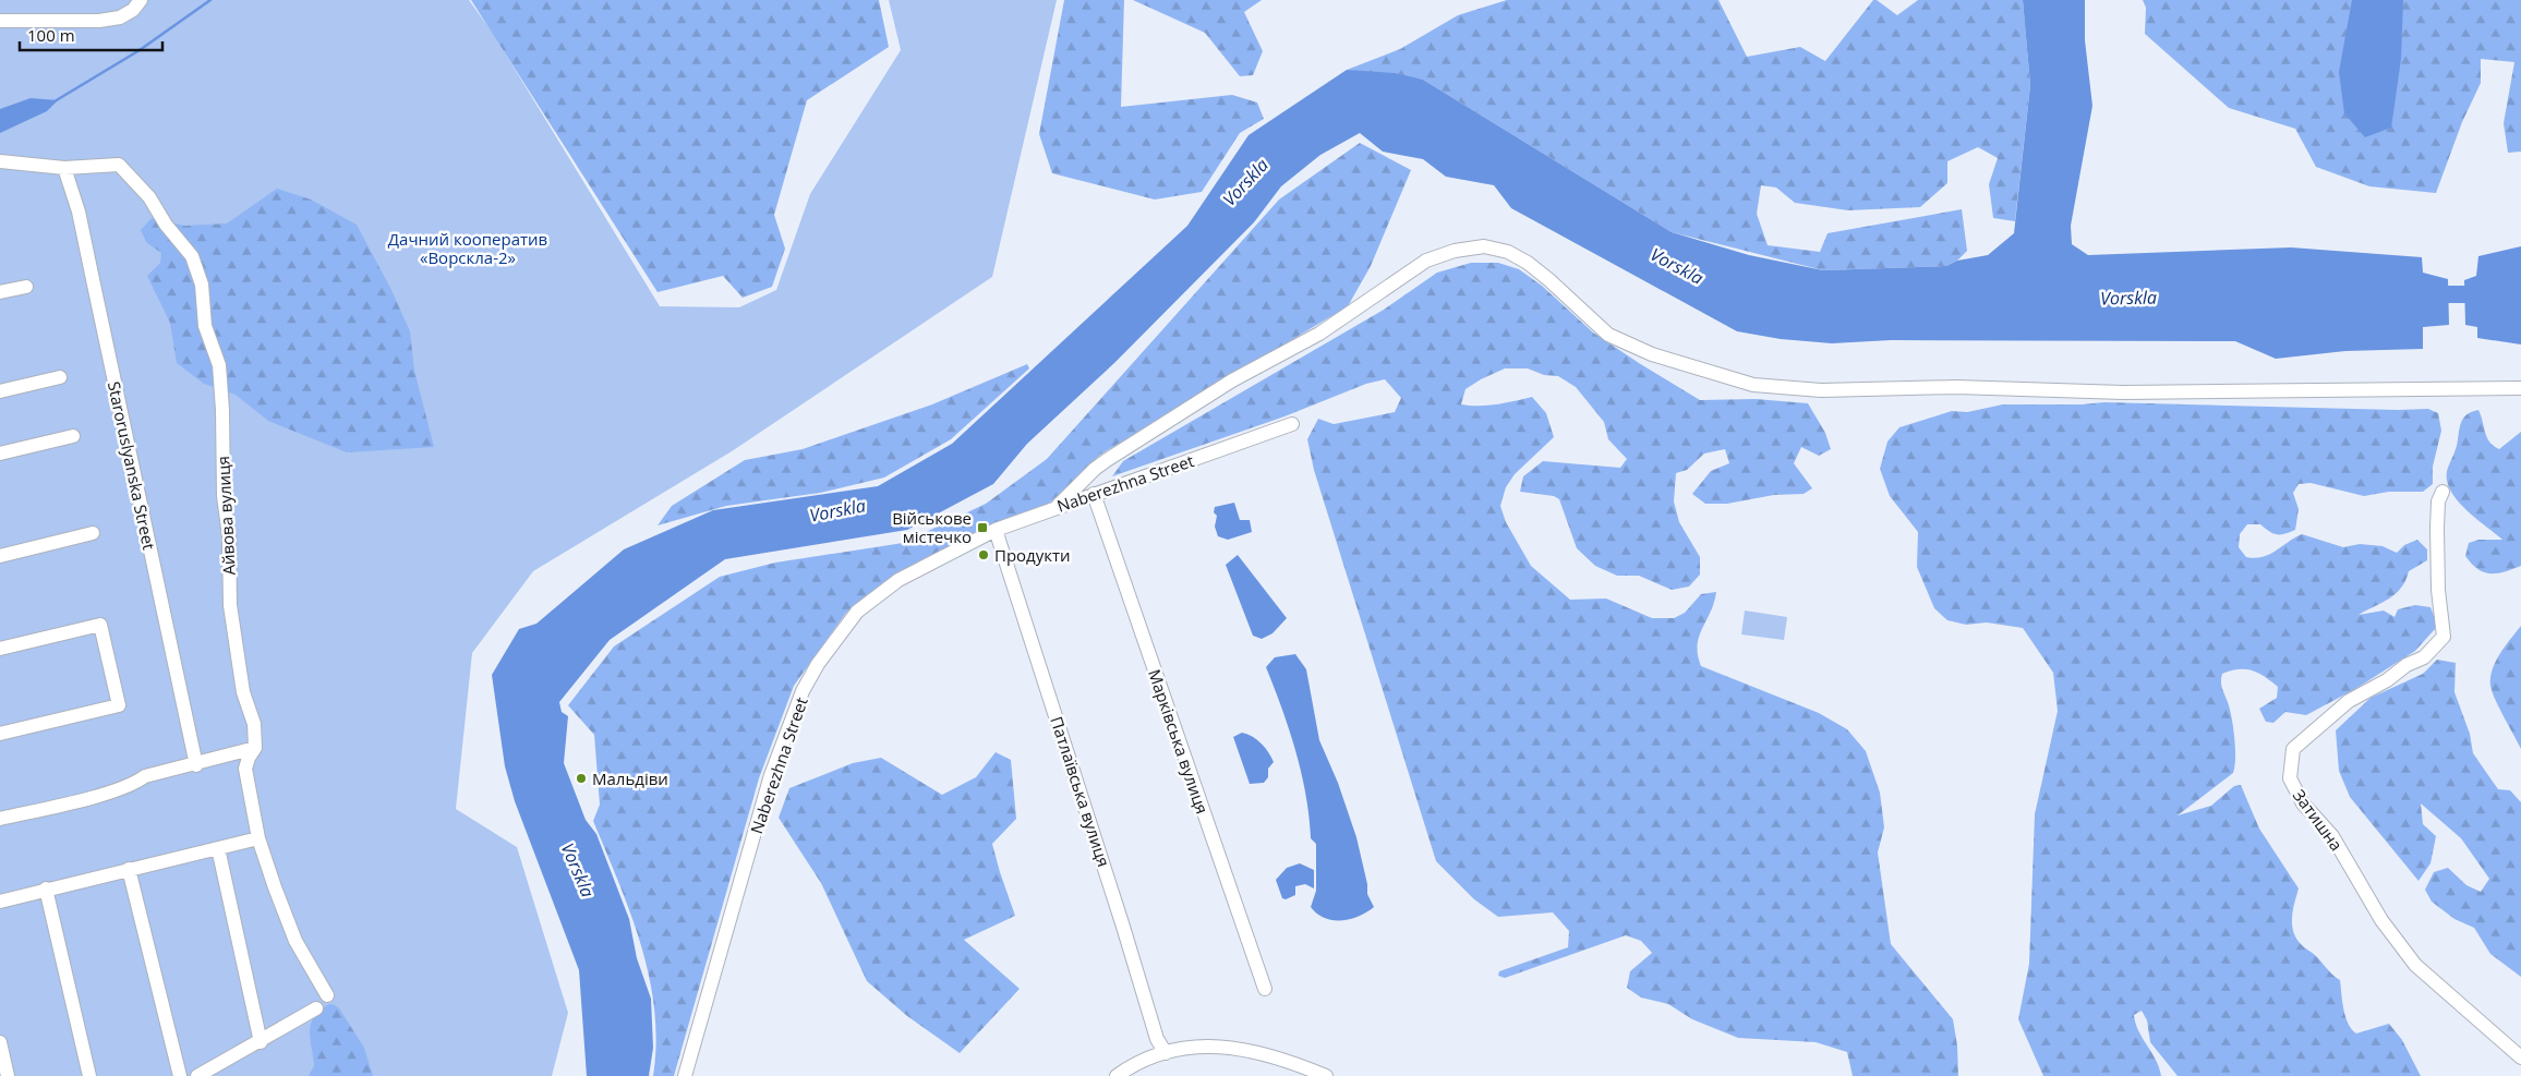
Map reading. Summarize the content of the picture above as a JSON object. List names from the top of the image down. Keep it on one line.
{"streets":{"street":["Staroruslyanska Street","Naberezhna Street","Айвова вулиця","Марківська вулиця","Патлаївська вулиця","Затишна"]},"crossings":[["Staroruslyanska Street","Айвова вулиця"],["Naberezhna Street","Марківська вулиця"],["Naberezhna Street","Патлаївська вулиця"]],"water":["Vorskla"],"parks":["Дачний кооператив «Ворскла-2»"],"places":{"transit":["Військове містечко"],"other":["Продукти","Мальдіви"]},"scale_bar":"100 m"}
